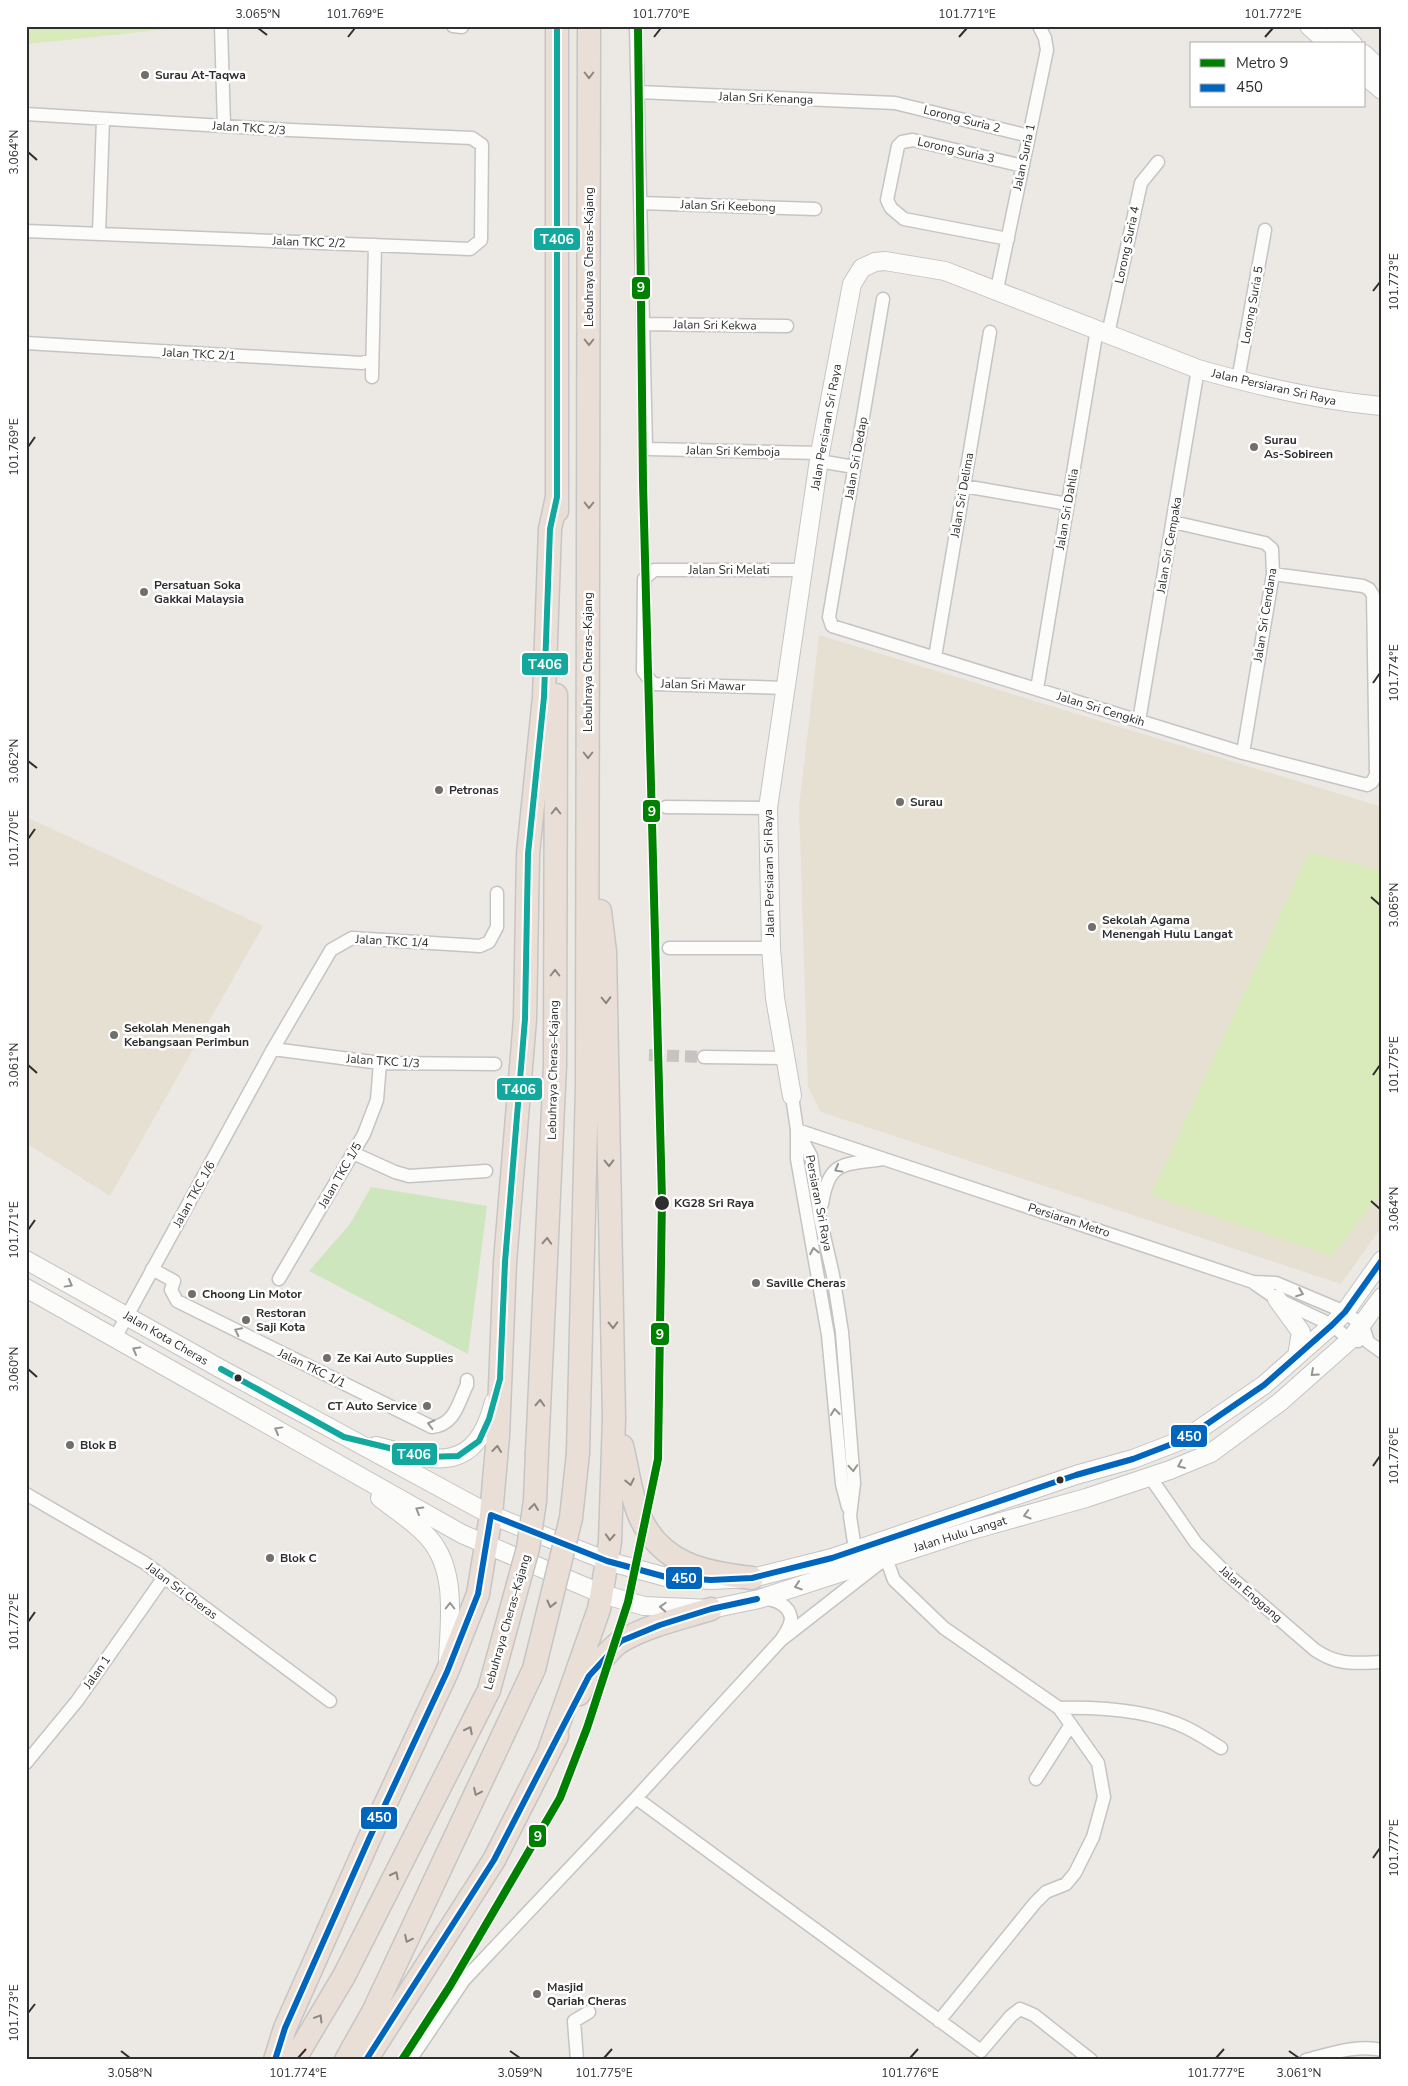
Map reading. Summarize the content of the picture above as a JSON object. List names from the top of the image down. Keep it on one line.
{"streets":{"highway":["Lebuhraya Cheras–Kajang"],"main road":["Jalan Persiaran Sri Raya","Jalan Kota Cheras","Jalan Hulu Langat"],"street":["Jalan Sri Kenanga","Lorong Suria 2","Jalan TKC 2/3","Lorong Suria 3","Jalan Suria 1","Jalan Sri Keebong","Jalan TKC 2/2","Lorong Suria 4","Lorong Suria 5","Jalan Sri Kekwa","Jalan TKC 2/1","Jalan Sri Kemboja","Jalan Sri Dedap","Jalan Sri Delima","Jalan Sri Dahlia","Jalan Sri Cempaka","Jalan Sri Melati","Jalan Sri Cendana","Jalan Sri Mawar","Jalan Sri Cengkih","Jalan TKC 1/4","Jalan TKC 1/3","Jalan TKC 1/5","Jalan TKC 1/6","Persiaran Sri Raya","Persiaran Metro","Jalan TKC 1/1","Jalan Sri Cheras","Jalan Enggang","Jalan 1"]},"crossings":[["Jalan Sri Kenanga","Lorong Suria 2"],["Lorong Suria 2","Jalan Suria 1"],["Jalan TKC 2/3","Jalan TKC 2/2"],["Lorong Suria 3","Jalan Suria 1"],["Jalan Suria 1","Jalan Persiaran Sri Raya"],["Lorong Suria 4","Jalan Persiaran Sri Raya"],["Lorong Suria 4","Jalan Sri Dahlia"],["Lorong Suria 5","Jalan Persiaran Sri Raya"],["Jalan Sri Kekwa","Jalan Sri Kemboja"],["Jalan Persiaran Sri Raya","Jalan Sri Kemboja"],["Jalan Persiaran Sri Raya","Jalan Sri Dahlia"],["Jalan Persiaran Sri Raya","Jalan Sri Cempaka"],["Jalan Persiaran Sri Raya","Jalan Sri Melati"],["Jalan Persiaran Sri Raya","Jalan Sri Mawar"],["Jalan Persiaran Sri Raya","Persiaran Sri Raya"],["Jalan Persiaran Sri Raya","Persiaran Metro"],["Jalan Sri Kemboja","Jalan Sri Dedap"],["Jalan Sri Dedap","Jalan Sri Cengkih"],["Jalan Sri Delima","Jalan Sri Cengkih"],["Jalan Sri Dahlia","Jalan Sri Cengkih"],["Jalan Sri Cempaka","Jalan Sri Cendana"],["Jalan Sri Cempaka","Jalan Sri Cengkih"],["Jalan Sri Melati","Jalan Sri Mawar"],["Jalan Sri Cendana","Jalan Sri Cengkih"],["Jalan TKC 1/4","Jalan TKC 1/3"],["Jalan TKC 1/4","Jalan TKC 1/6"],["Jalan TKC 1/3","Jalan TKC 1/5"],["Jalan TKC 1/3","Jalan TKC 1/6"],["Jalan TKC 1/6","Jalan Kota Cheras"],["Jalan TKC 1/6","Jalan TKC 1/1"],["Persiaran Sri Raya","Persiaran Metro"],["Persiaran Sri Raya","Jalan Hulu Langat"],["Persiaran Metro","Jalan Hulu Langat"],["Jalan Kota Cheras","Jalan Hulu Langat"],["Jalan Hulu Langat","Jalan Enggang"],["Jalan Sri Cheras","Jalan 1"]],"one_way":["Jalan TKC 1/1"],"places":["Surau At-Taqwa","Surau As-Sobireen","Persatuan Soka Gakkai Malaysia","Petronas","Surau","Sekolah Agama Menengah Hulu Langat","Sekolah Menengah Kebangsaan Perimbun","KG28 Sri Raya","Saville Cheras","Choong Lin Motor","Restoran Saji Kota","Ze Kai Auto Supplies","CT Auto Service","Blok B","Blok C","Masjid Qariah Cheras"],"lines":["metro line 9","transit line T406","transit line 450"],"legend":["Metro 9","450"],"coordinates":["3.065°N","101.769°E","101.770°E","101.771°E","101.772°E","3.064°N","101.773°E","101.774°E","3.062°N","101.775°E","3.061°N","3.060°N","101.776°E","101.777°E","3.058°N","3.059°N"]}
